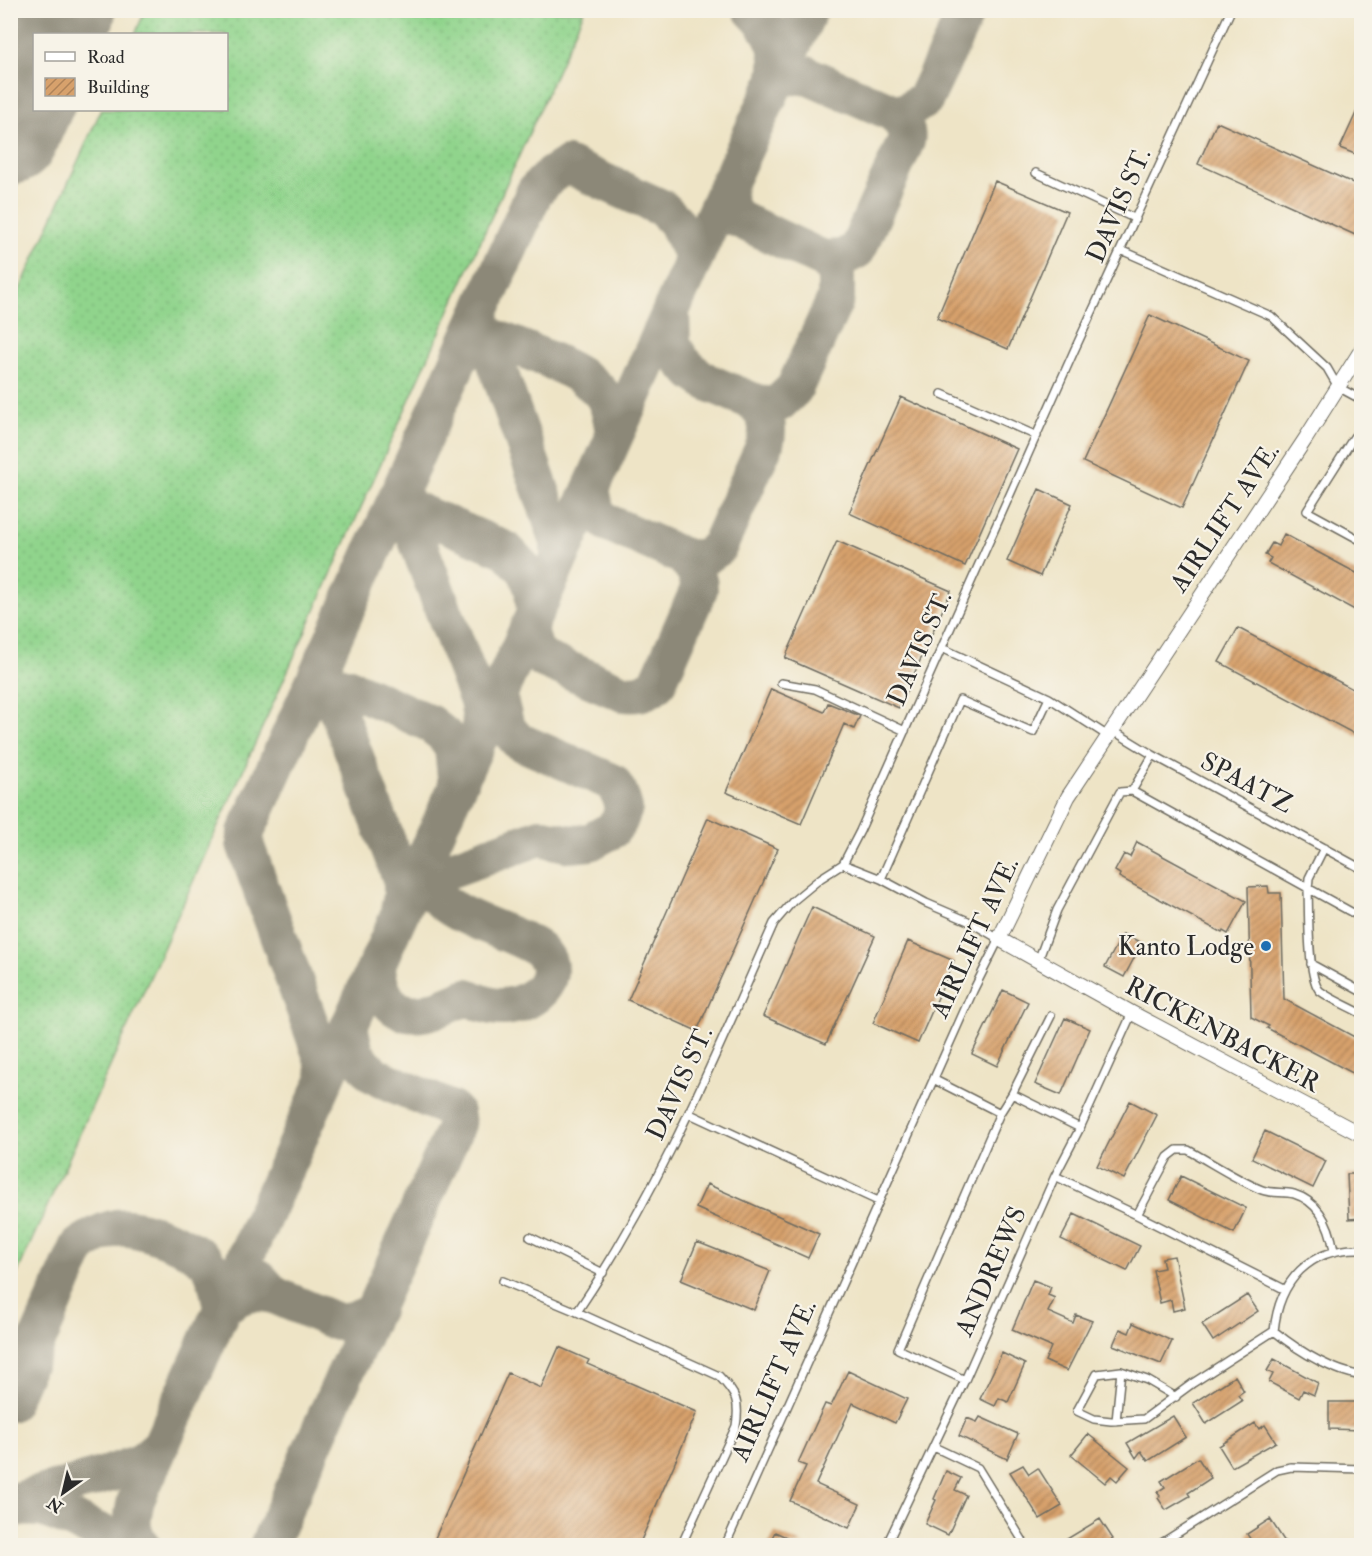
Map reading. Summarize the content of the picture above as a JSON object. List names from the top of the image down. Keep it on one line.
{"streets":{"street":["AIRLIFT AVE.","RICKENBACKER"],"lane":["DAVIS ST.","SPAATZ","ANDREWS"]},"crossings":[["DAVIS ST.","SPAATZ"],["AIRLIFT AVE.","SPAATZ"],["AIRLIFT AVE.","RICKENBACKER"],["RICKENBACKER","ANDREWS"]],"places":["Kanto Lodge"],"legend":["Road","Building"],"north":"bottom left"}
